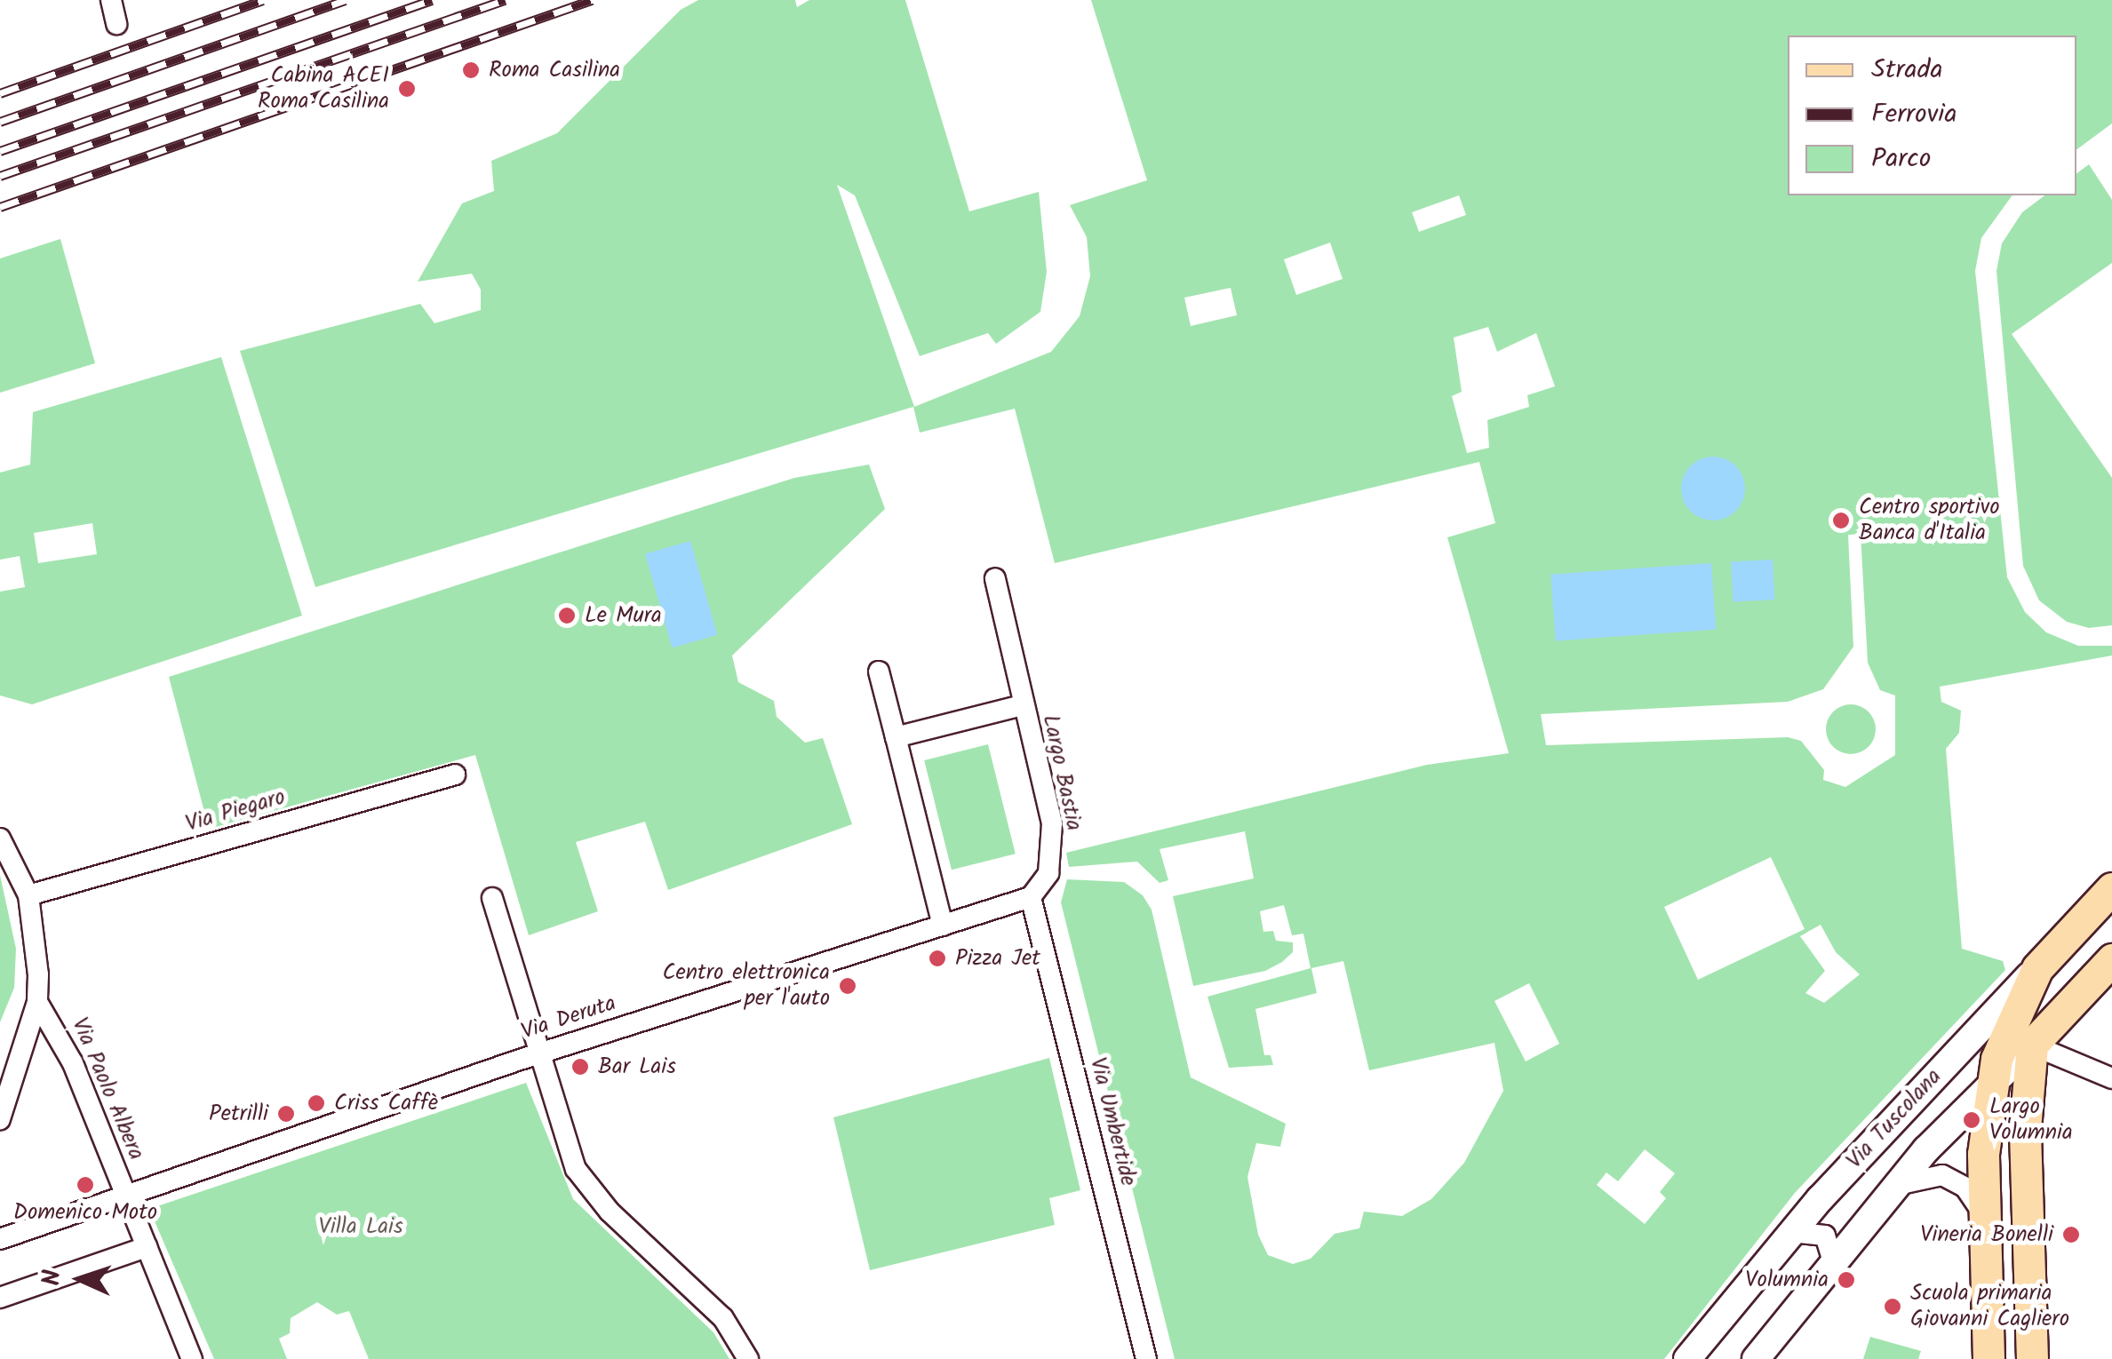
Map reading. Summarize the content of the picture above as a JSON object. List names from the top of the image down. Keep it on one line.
{"streets":{"main road":["Via Tuscolana"],"street":["Largo Bastia","Via Piegaro","Via Deruta","Via Paolo Albera","Via Umbertide"]},"crossings":[["Largo Bastia","Via Deruta"],["Largo Bastia","Via Umbertide"],["Via Deruta","Via Paolo Albera"],["Via Deruta","Via Umbertide"]],"parks":["Villa Lais"],"places":["Roma Casilina","Cabina ACEI Roma Casilina","Centro sportivo Banca d'Italia","Le Mura","Pizza Jet","Centro elettronica per l'auto","Bar Lais","Criss Caffè","Petrilli","Largo Volumnia","Domenico Moto","Vineria Bonelli","Volumnia","Scuola primaria Giovanni Cagliero"],"legend":["Strada","Ferrovia","Parco"],"north":"left"}
